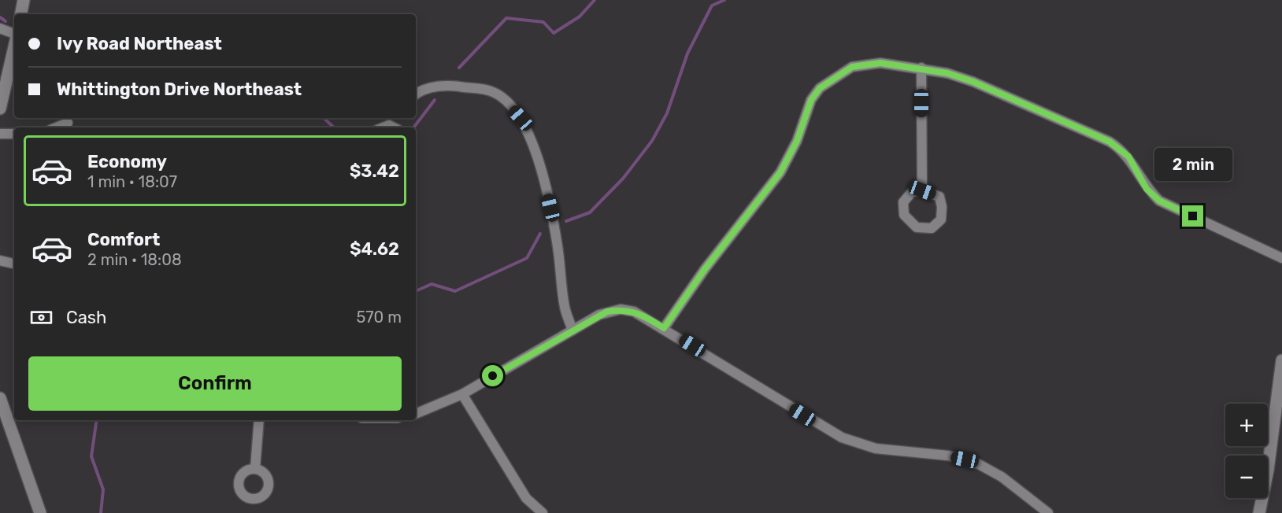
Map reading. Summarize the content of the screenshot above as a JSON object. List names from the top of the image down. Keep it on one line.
{"page":{"banner":["Ivy Road Northeast","Whittington Drive Northeast"],"list":[{"name":"Economy","note":"1 min · 18:07","value":"$3.42"},{"name":"Comfort","note":"2 min · 18:08","value":"$4.62"}],"bubble":"2 min","pay":["Cash","570 m"],"buttons":"Confirm","map_buttons":["+","−"]}}
